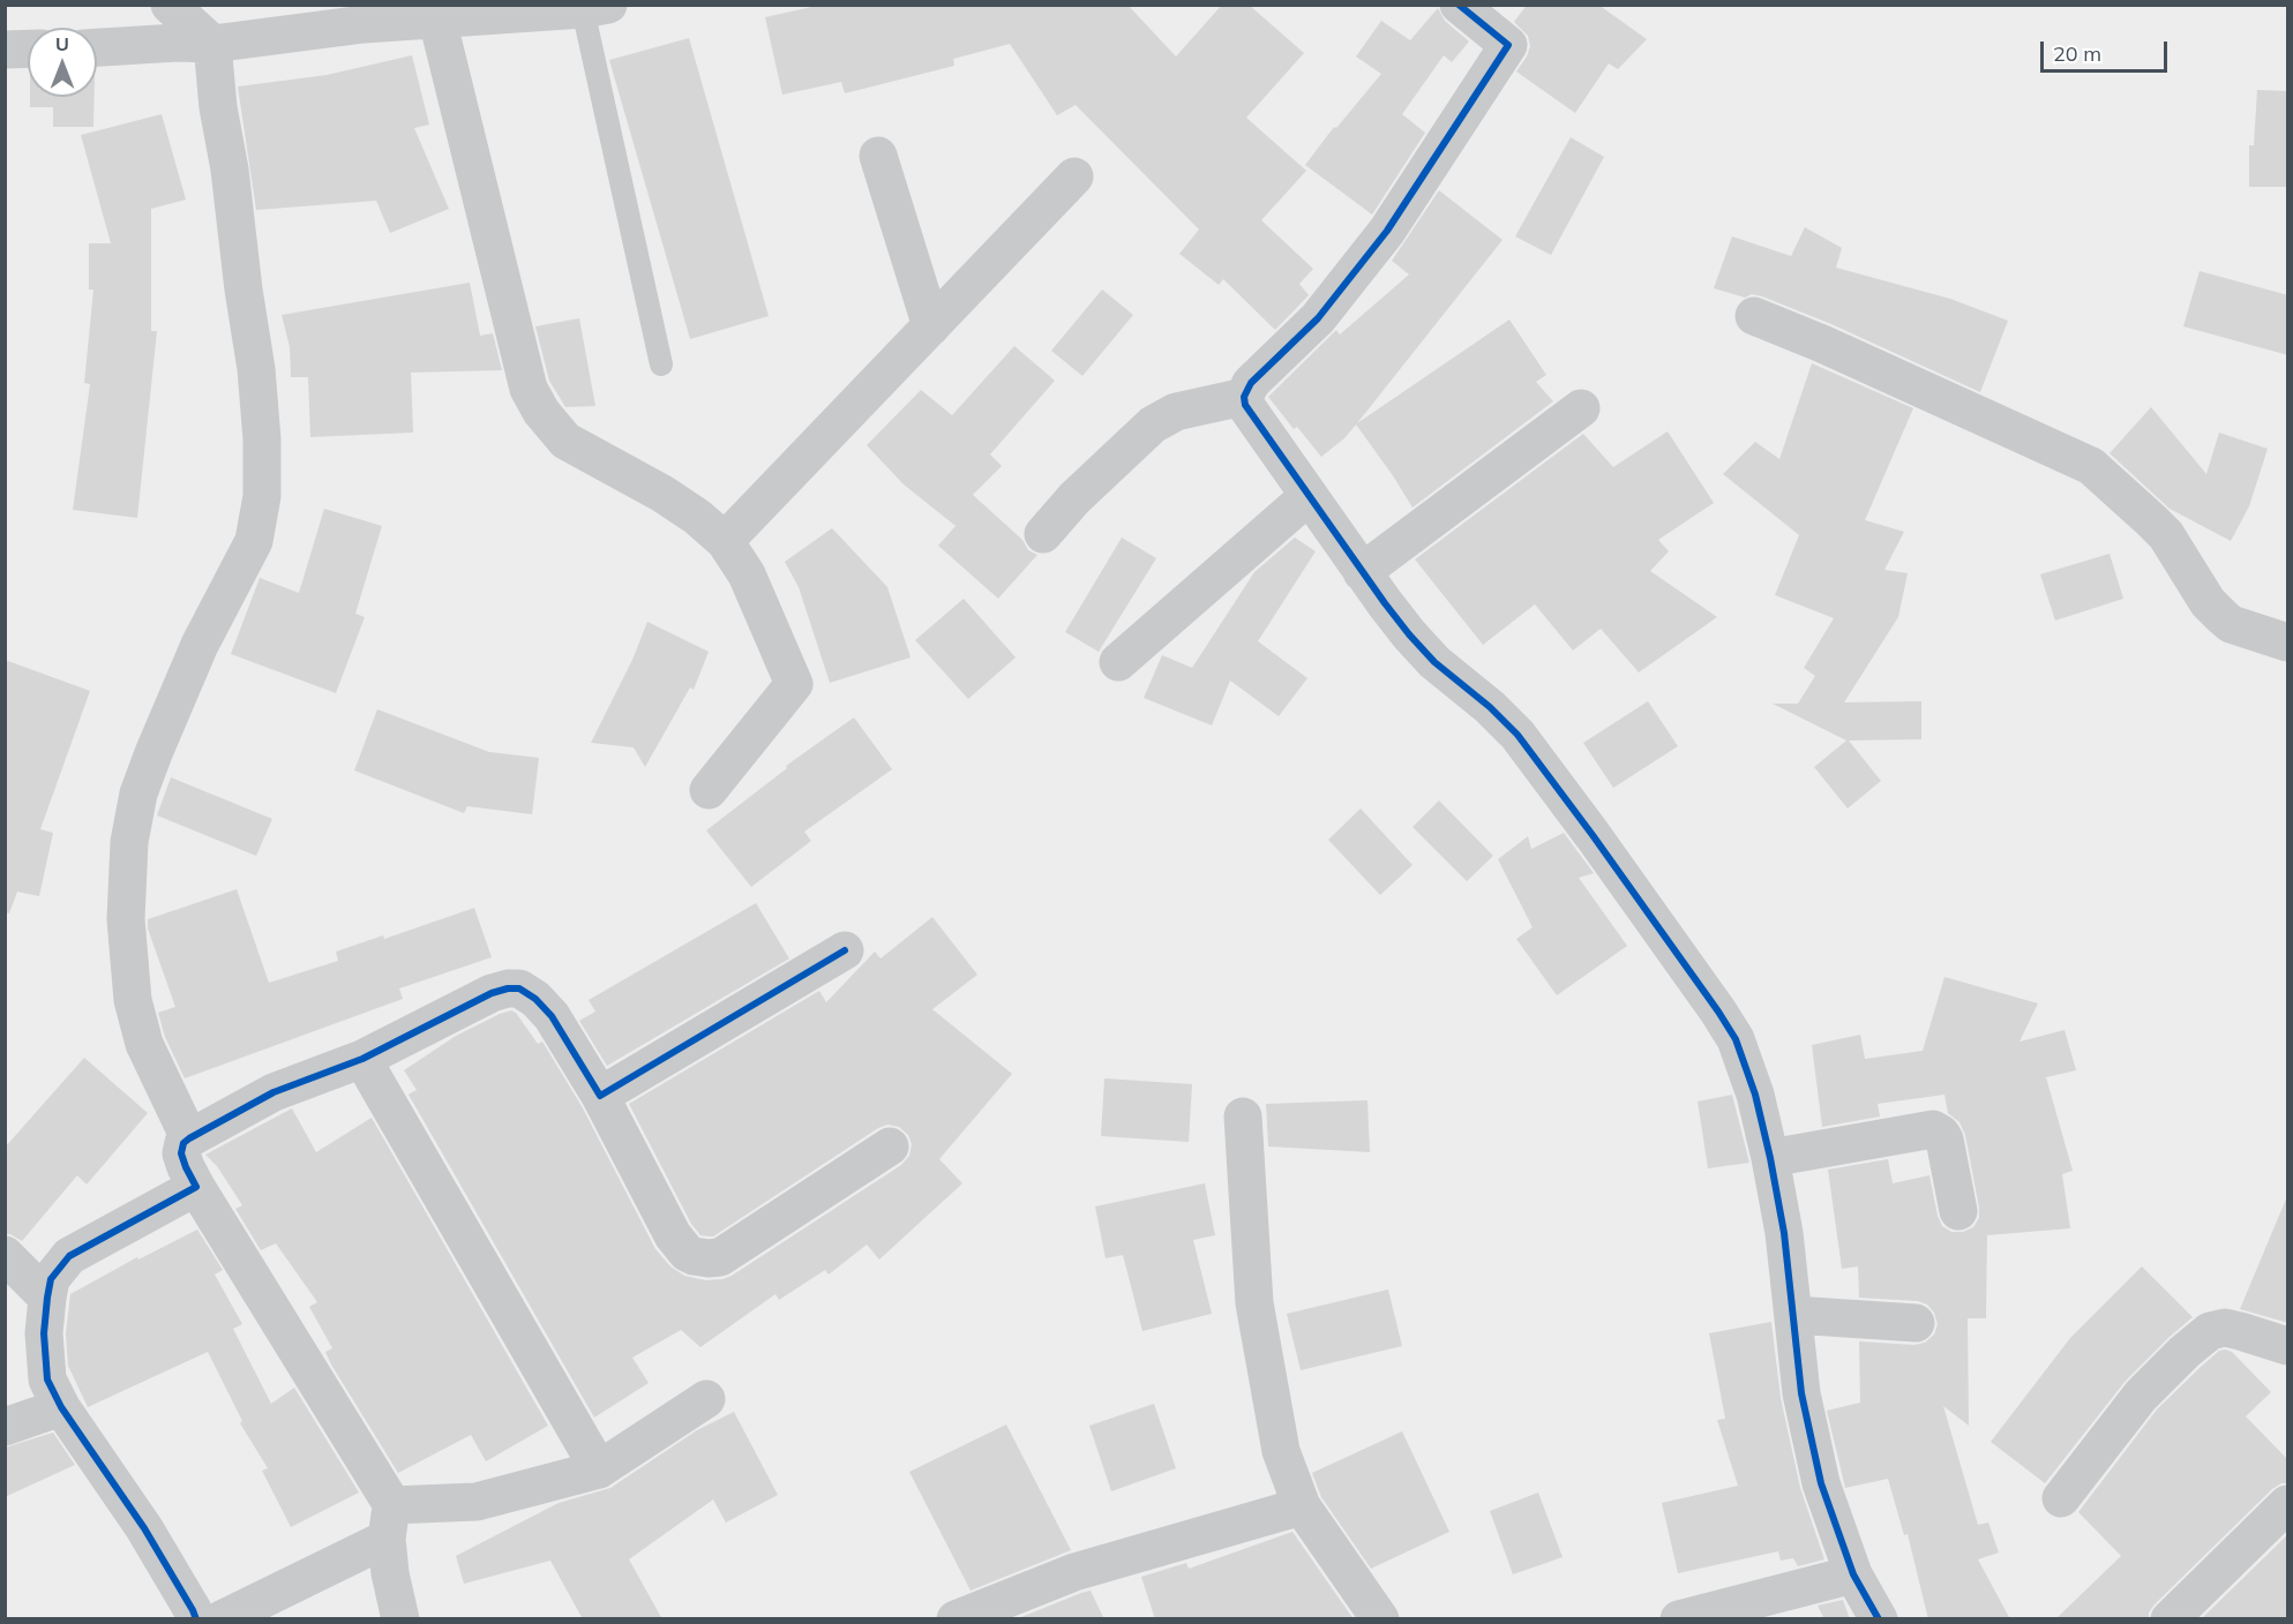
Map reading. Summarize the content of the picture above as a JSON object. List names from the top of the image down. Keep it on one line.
{"scale_bar":"20 m","north":"top"}
